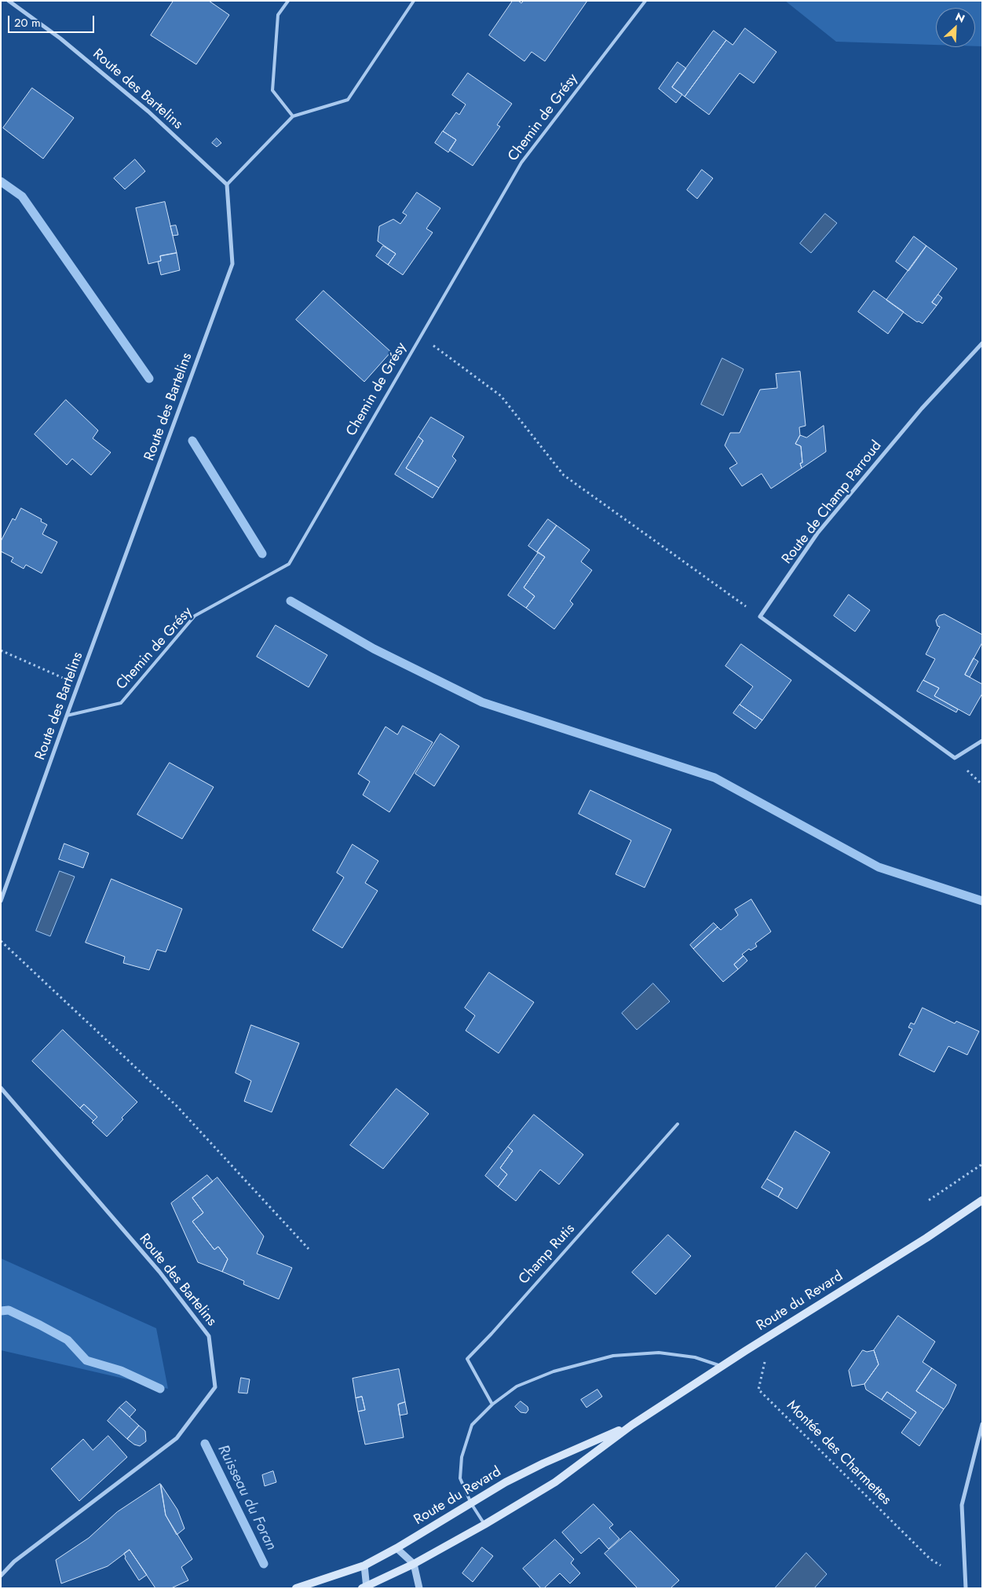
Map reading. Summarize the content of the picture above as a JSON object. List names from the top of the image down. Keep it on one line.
{"streets":{"main road":["Route du Revard"],"street":["Route des Bartelins","Route de Champ Parroud"],"lane":["Chemin de Grésy","Champ Rutis"],"path":["Montée des Charmettes"]},"crossings":[["Route des Bartelins","Chemin de Grésy"],["Route du Revard","Montée des Charmettes"]],"water":["Ruisseau du Foran"],"scale_bar":"20 m","north":"top right"}
